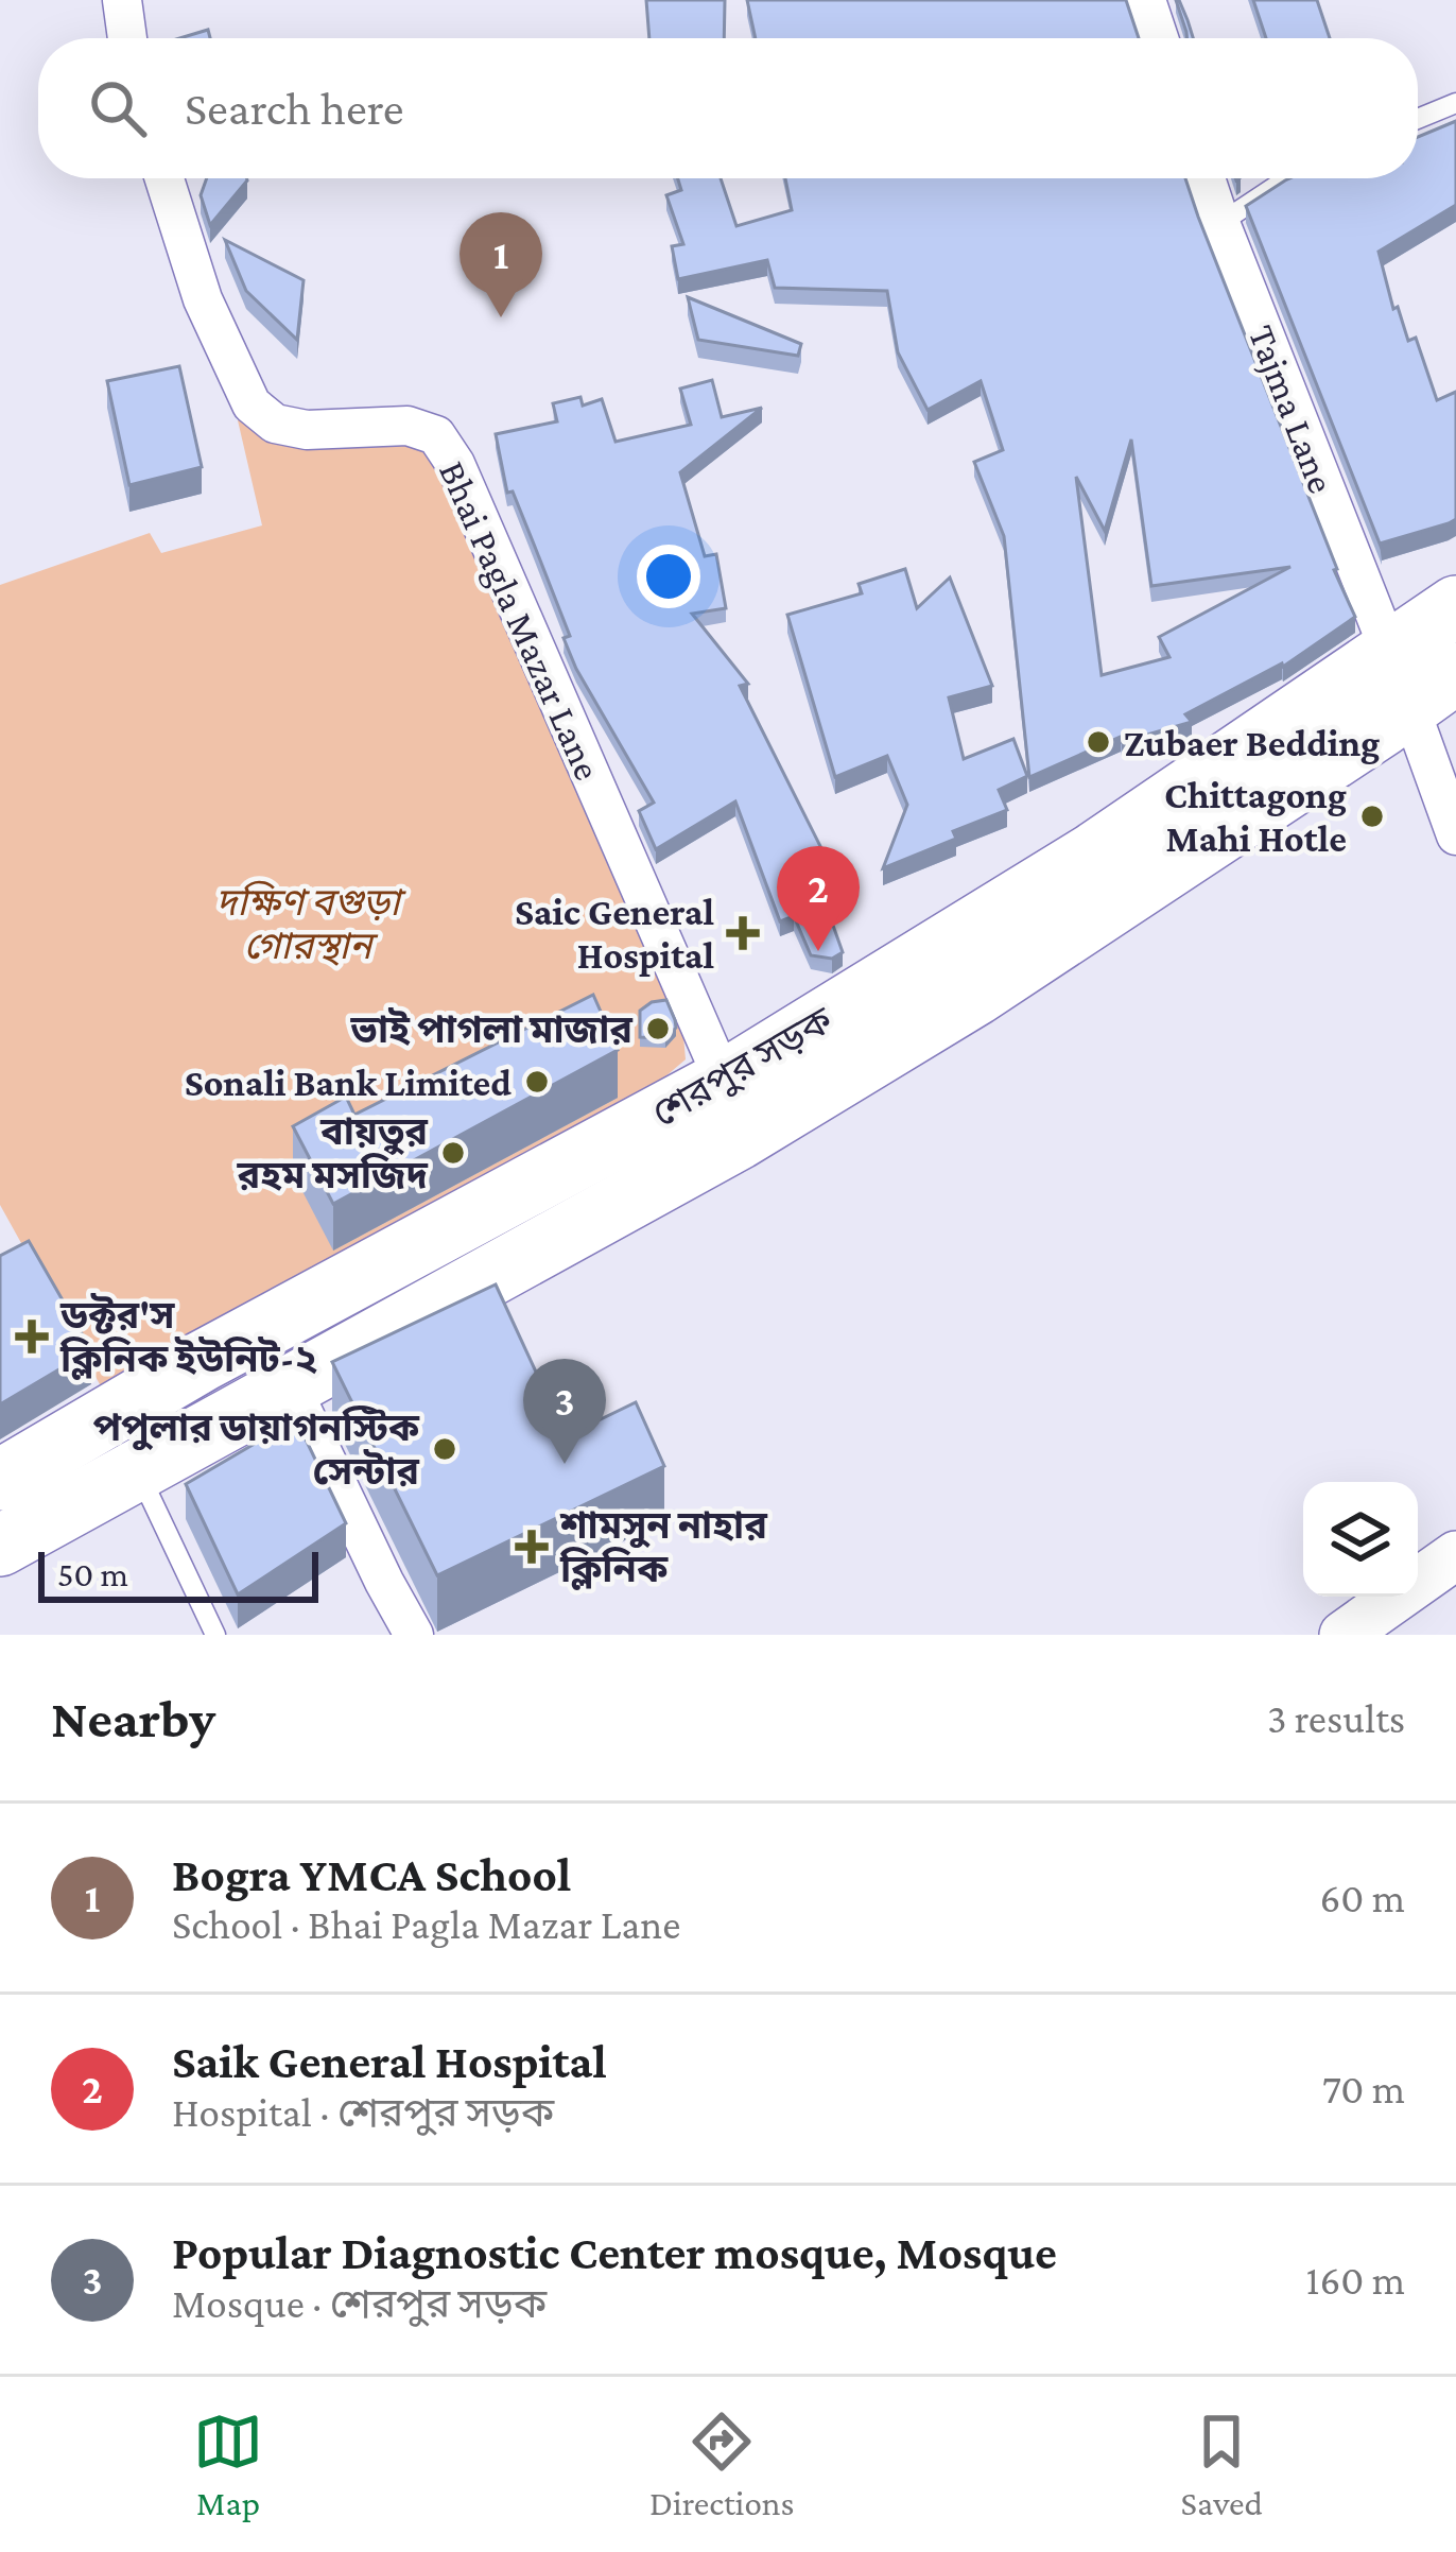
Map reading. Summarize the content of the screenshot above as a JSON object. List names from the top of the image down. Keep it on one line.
{"streets":{"highway":["শেরপুর সড়ক"],"street":["Tajma Lane","Bhai Pagla Mazar Lane"]},"crossings":[["Tajma Lane","শেরপুর সড়ক"],["Bhai Pagla Mazar Lane","শেরপুর সড়ক"]],"parks":["দক্ষিণ বগুড়া গোরস্থান"],"places":{"other":["Zubaer Bedding","Chittagong Mahi Hotle","ভাই পাগলা মাজার","Sonali Bank Limited","বায়তুর রহম মসজিদ","পপুলার ডায়াগনস্টিক সেন্টার"],"health":["Saic General Hospital","ডক্টর'স ক্লিনিক ইউনিট-২","শামসুন নাহার ক্লিনিক"]},"scale_bar":"50 m","page":{"search":"Search here","pins":["1","2","3"],"scale":"50 m","heading":["Nearby","3 results"],"list":[{"mark":"1","name":"Bogra YMCA School","note":"School · Bhai Pagla Mazar Lane","value":"60 m"},{"mark":"2","name":"Saik General Hospital","note":"Hospital · শেরপুর সড়ক","value":"70 m"},{"mark":"3","name":"Popular Diagnostic Center mosque, Mosque","note":"Mosque · শেরপুর সড়ক","value":"160 m"}],"nav":["Map","Directions","Saved"]}}
